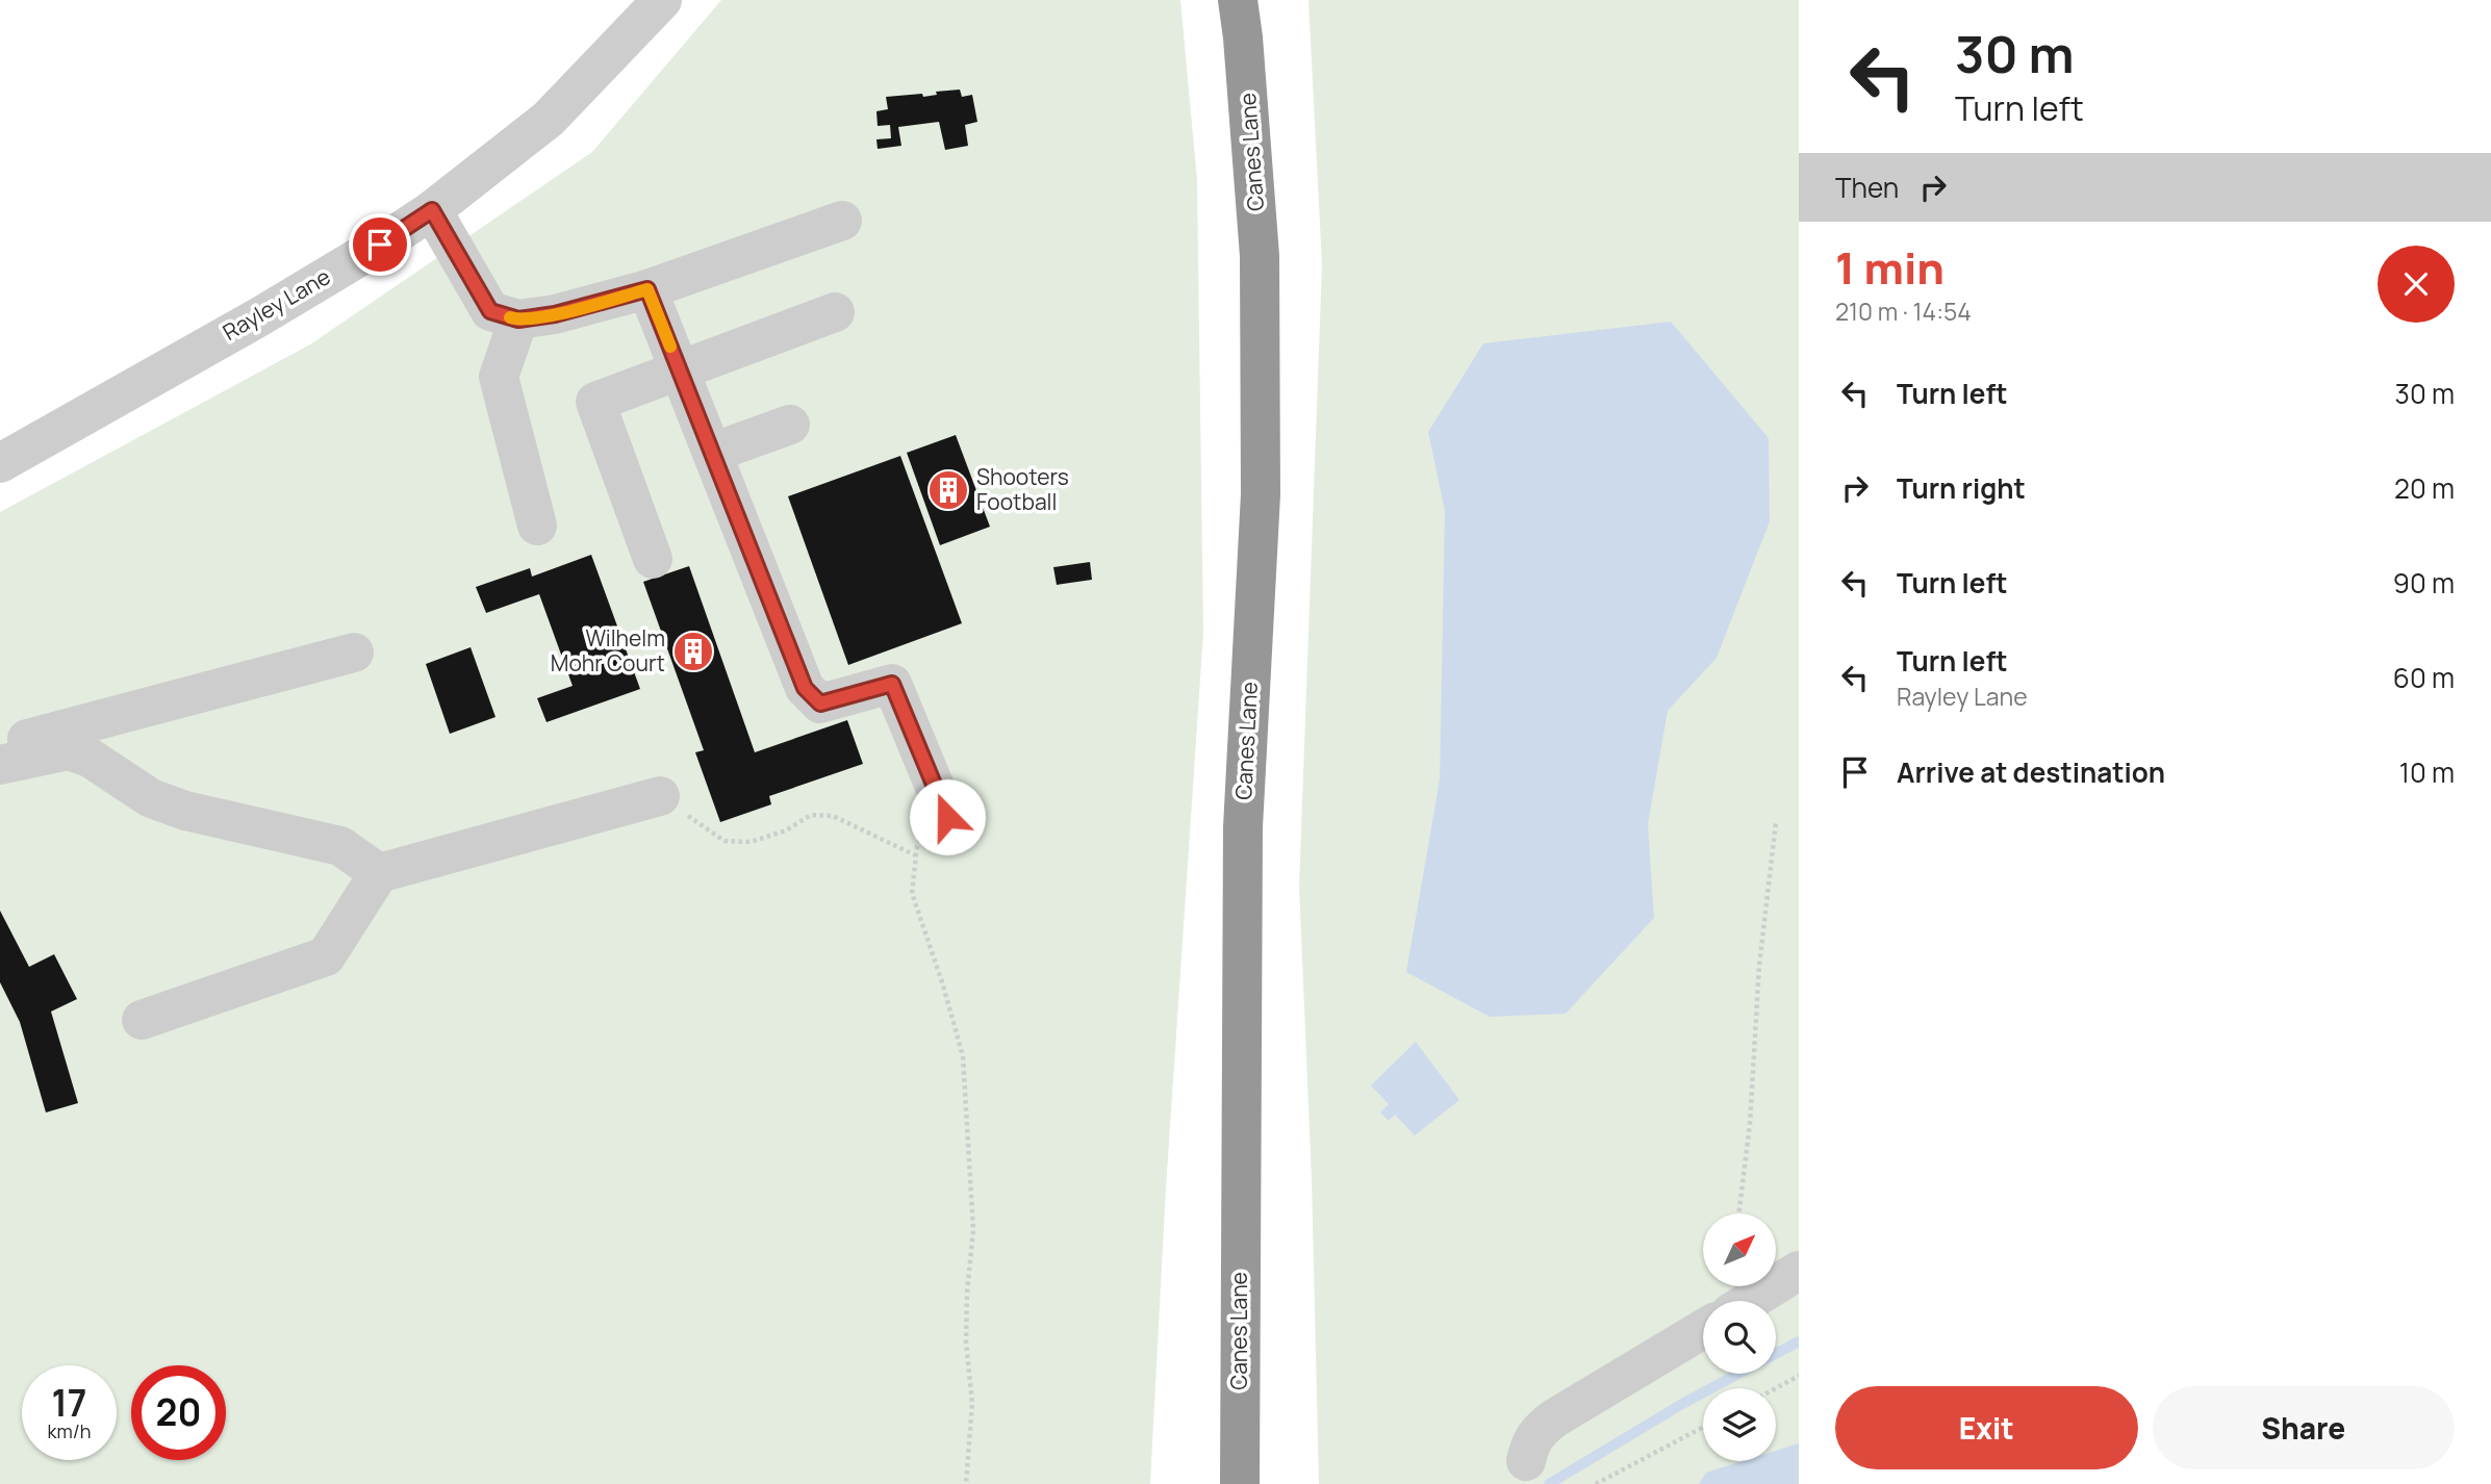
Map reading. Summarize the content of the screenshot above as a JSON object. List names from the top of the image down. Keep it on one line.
{"streets":{"highway":["Canes Lane"],"street":["Rayley Lane"]},"places":{"building":["Shooters Football","Wilhelm Mohr Court"]},"north":"top right","page":{"turn":["30 m","Turn left"],"then":"Then","heading":["1 min","210 m · 14:54"],"list":[{"name":"Turn left","value":"30 m"},{"name":"Turn right","value":"20 m"},{"name":"Turn left","value":"90 m"},{"name":"Turn left","note":"Rayley Lane","value":"60 m"},{"name":"Arrive at destination","value":"10 m"}],"speed":"17 km/h","limit":"20","buttons":["Exit","Share"]}}
